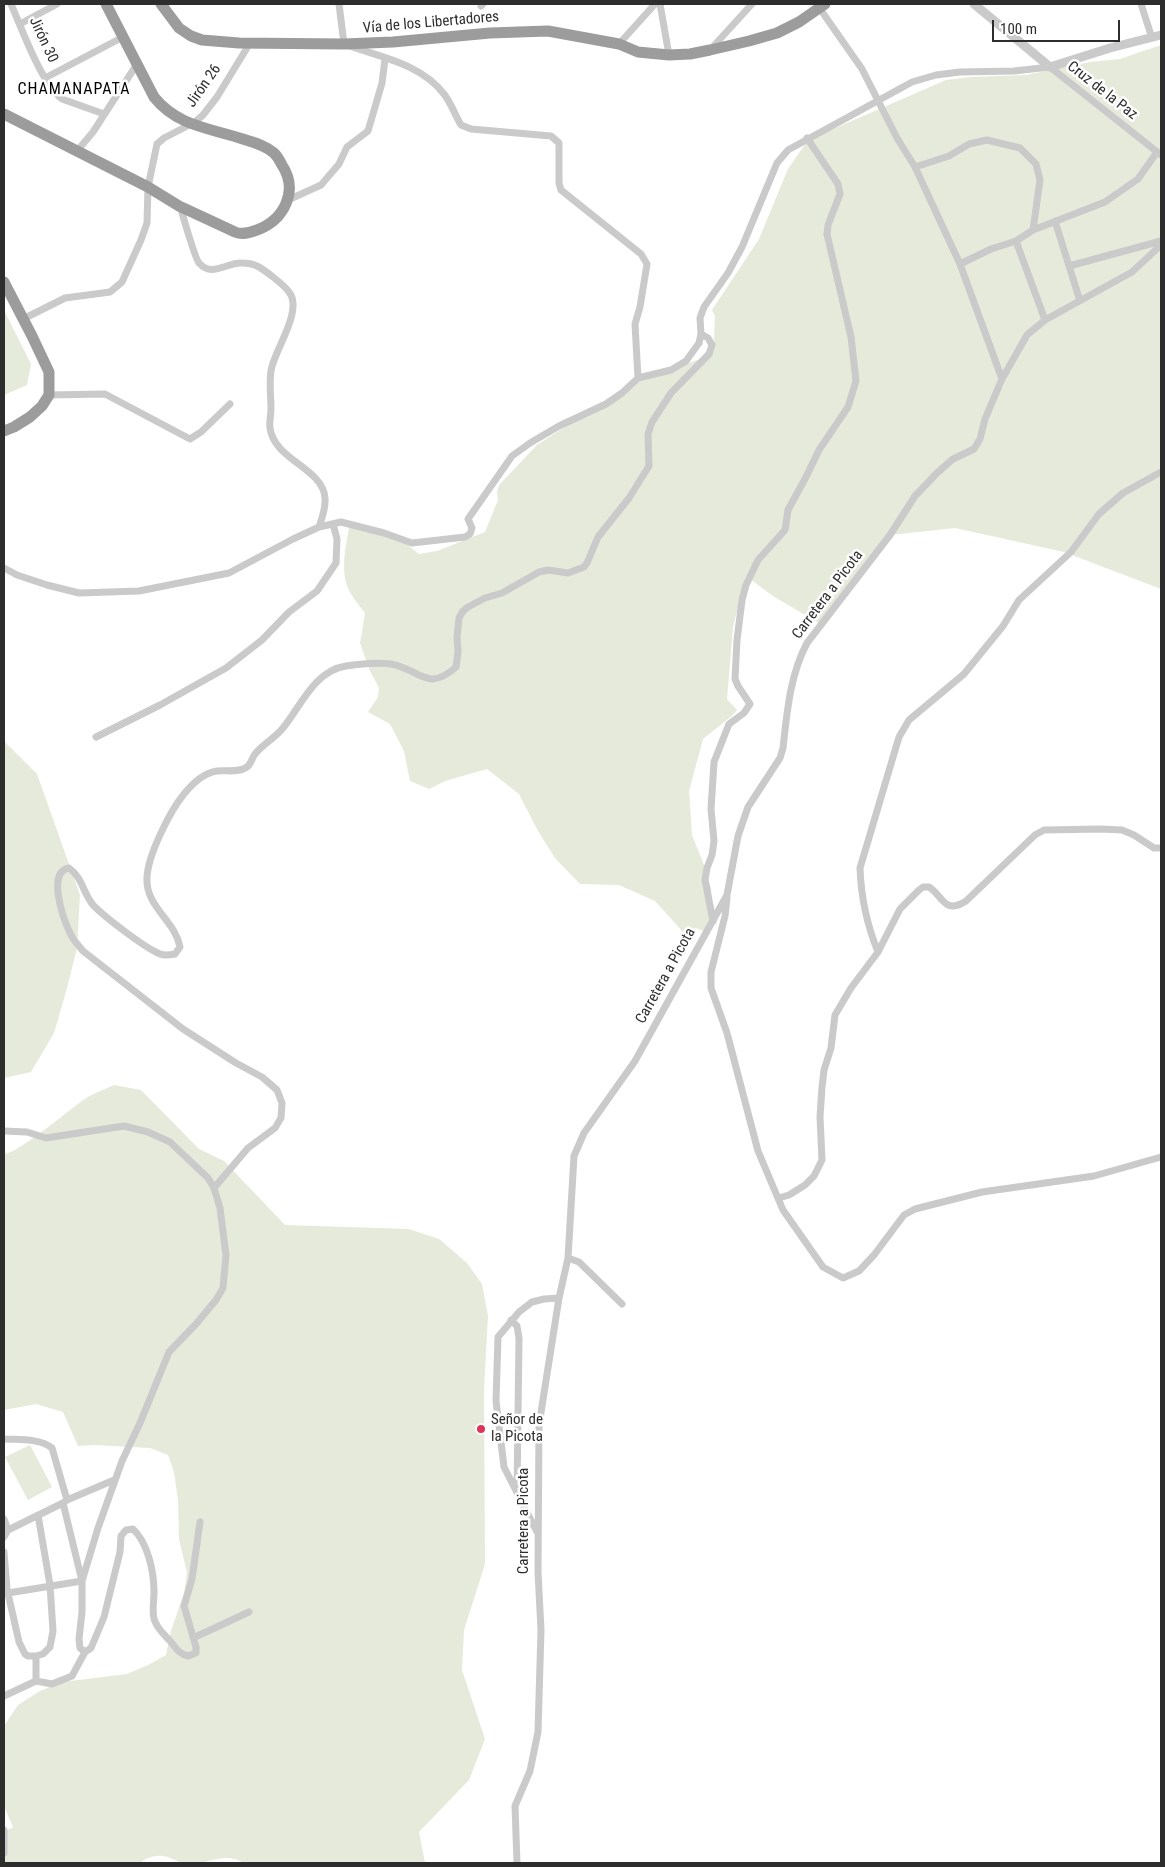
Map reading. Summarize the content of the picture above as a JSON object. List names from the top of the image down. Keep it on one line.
{"streets":{"highway":["Vía de los Libertadores"],"street":["Jirón 30","Jirón 26","Cruz de la Paz","Carretera a Picota"]},"crossings":[["Vía de los Libertadores","Jirón 26"]],"districts":["CHAMANAPATA"],"places":["Señor de la Picota"],"scale_bar":"100 m"}
